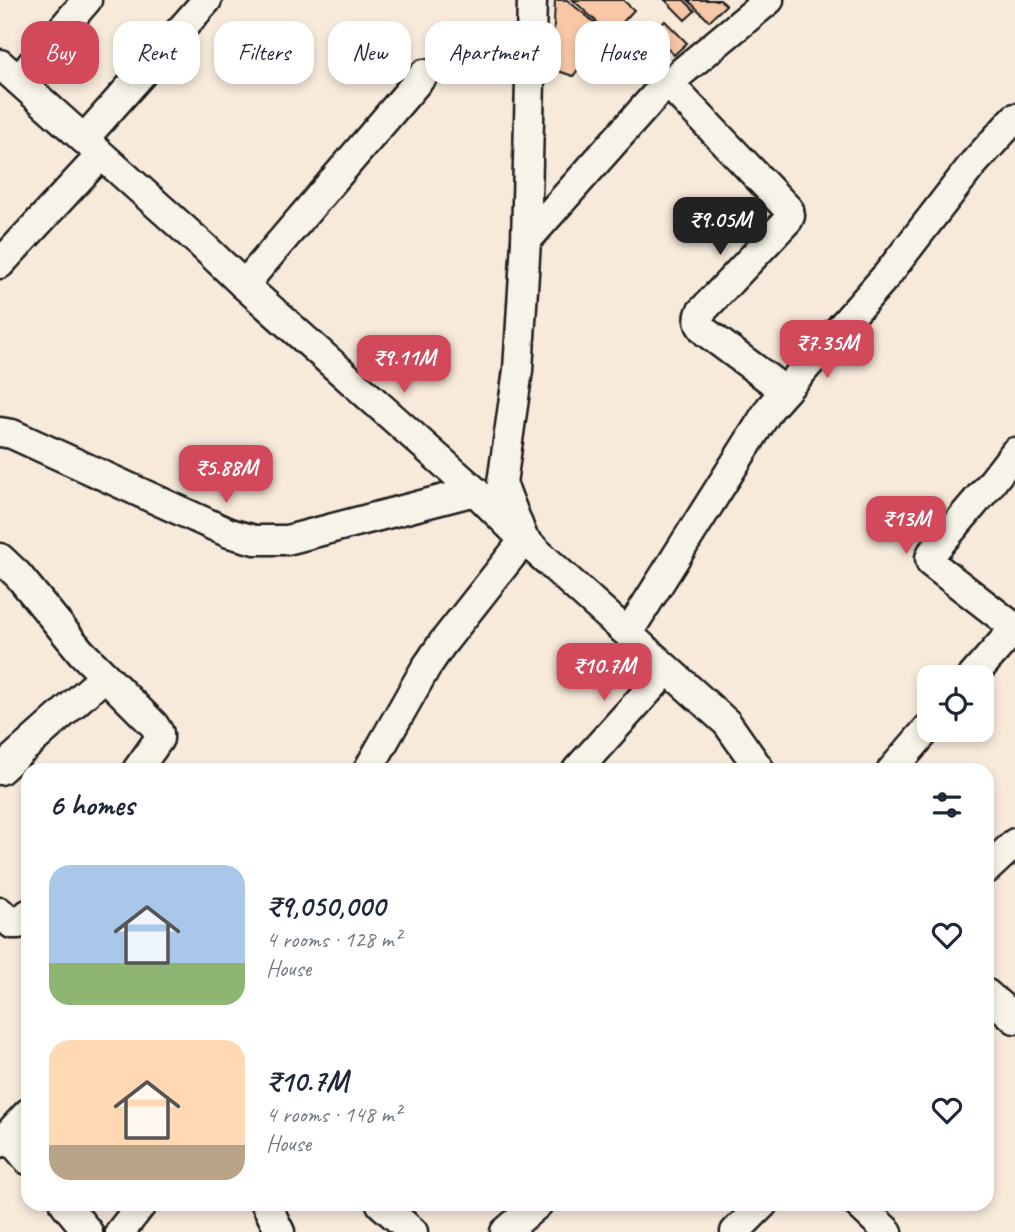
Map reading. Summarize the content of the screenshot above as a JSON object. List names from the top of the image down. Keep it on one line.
{"page":{"chip":["Buy","Rent","Filters","New","Apartment","House"],"price":["₹9.05M","₹7.35M","₹9.11M","₹5.88M","₹13M","₹10.7M"],"heading":"6 homes","list":[{"name":"₹9,050,000","note":"4 rooms · 128 m² · House"},{"name":"₹10.7M","note":"4 rooms · 148 m² · House"}]}}
